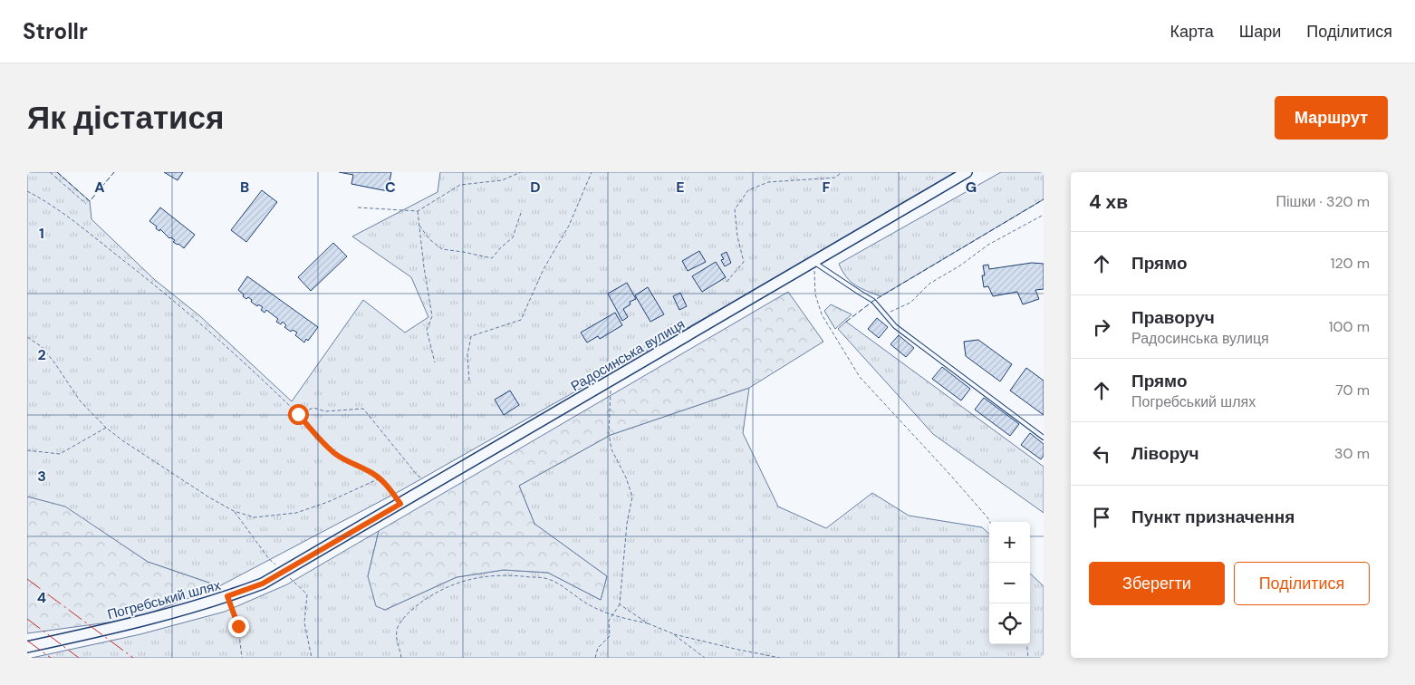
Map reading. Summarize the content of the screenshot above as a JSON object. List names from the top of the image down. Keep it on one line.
{"streets":{"main road":["Радосинська вулиця","Погребський шлях"]},"crossings":[["Радосинська вулиця","Погребський шлях"]],"page":{"header":"Strollr","nav":["Карта","Шари","Поділитися"],"buttons":["Маршрут",["Зберегти","Поділитися"]],"title":"Як дістатися","heading":["4 хв","Пішки · 320 m"],"list":[["Прямо","120 m"],["Праворуч","Радосинська вулиця","100 m"],["Прямо","Погребський шлях","70 m"],["Ліворуч","30 m"],"Пункт призначення"],"map_buttons":["+","−"]},"grid":{"columns":["A","B","C","D","E","F","G"],"rows":["1","2","3","4"]}}
